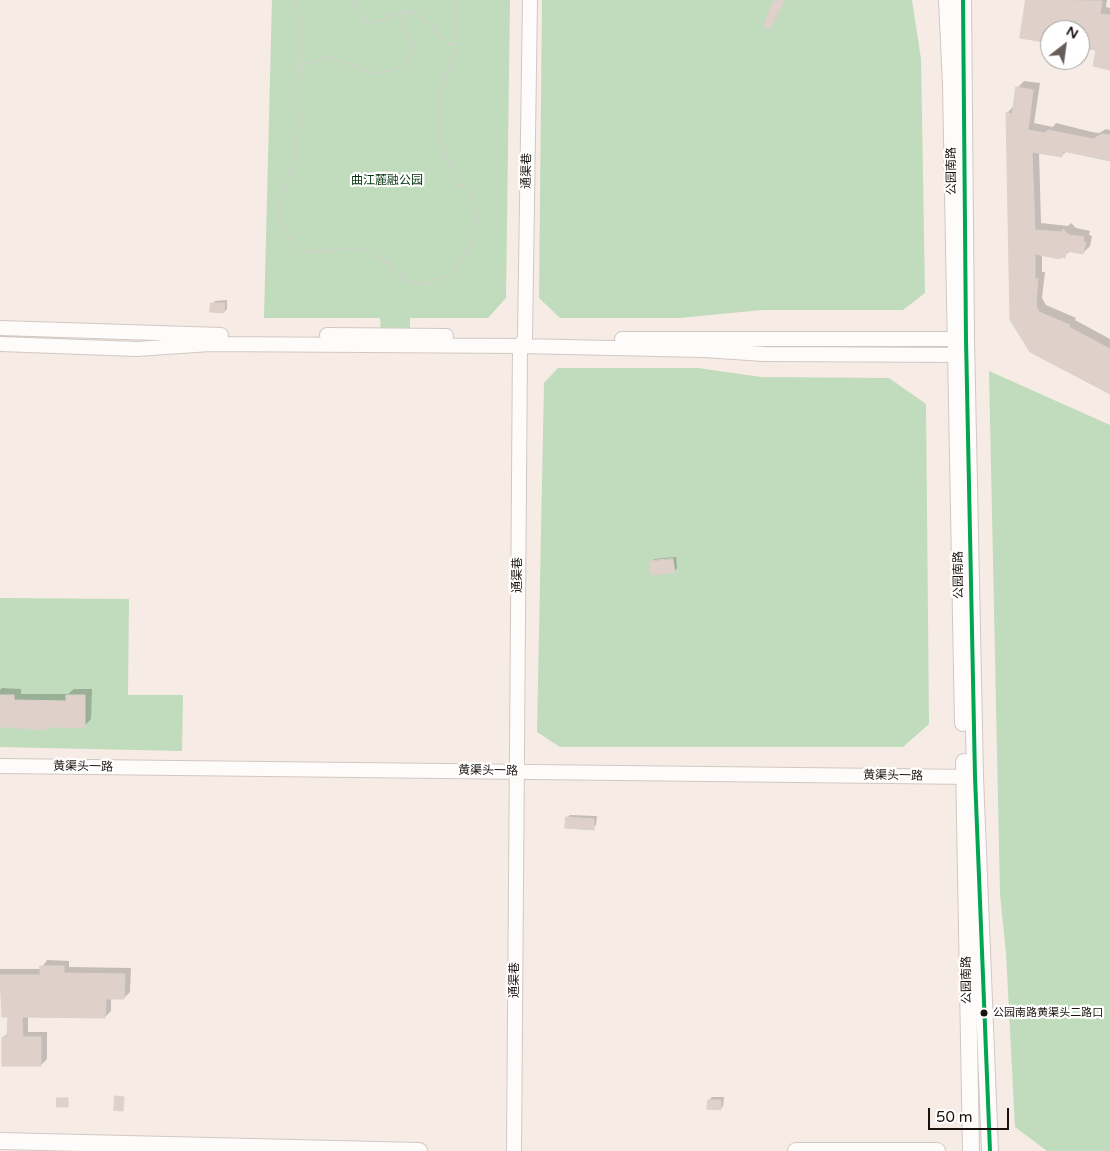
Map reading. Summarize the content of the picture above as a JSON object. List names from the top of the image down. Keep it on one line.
{"streets":{"main road":["公园南路"],"street":["通渠巷","黄渠头一路"]},"crossings":[["通渠巷","黄渠头一路"],["公园南路","黄渠头一路"]],"parks":["曲江麓融公园"],"places":["公园南路黄渠头二路口"],"scale_bar":"50 m","north":"top right"}
